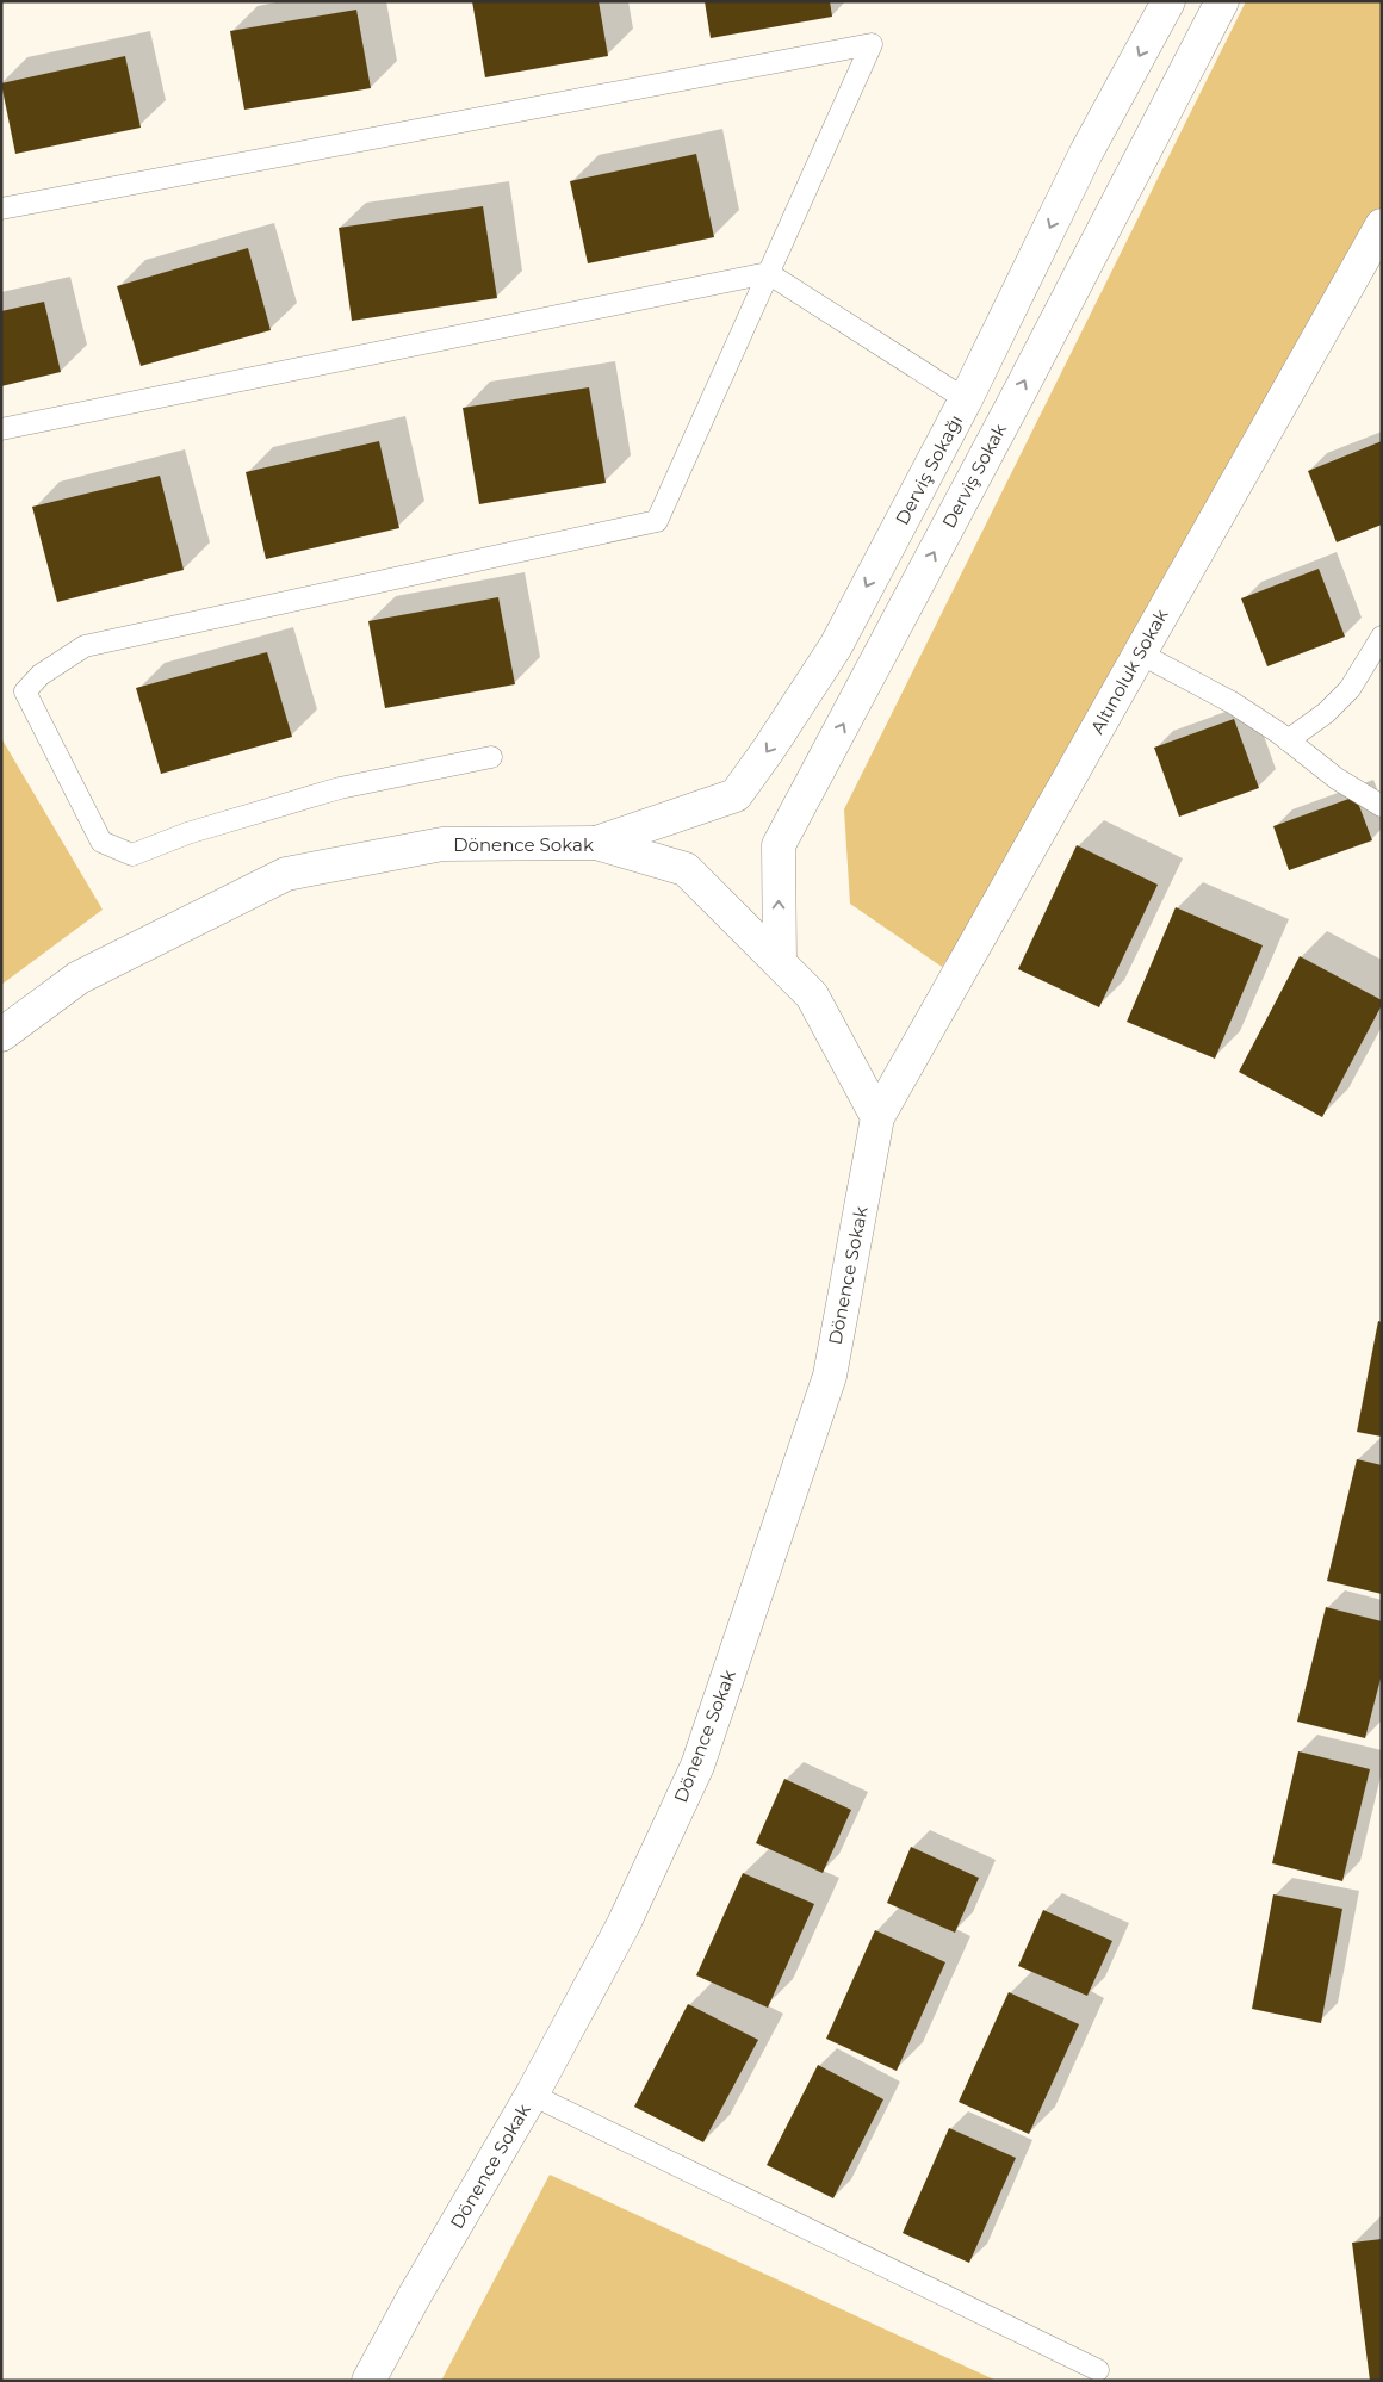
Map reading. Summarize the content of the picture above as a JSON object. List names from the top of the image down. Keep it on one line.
{"streets":{"street":["Derviş Sokağı","Derviş Sokak","Altınoluk Sokak","Dönence Sokak"]},"crossings":[["Derviş Sokağı","Dönence Sokak"],["Derviş Sokak","Dönence Sokak"],["Altınoluk Sokak","Dönence Sokak"]],"one_way":["Derviş Sokağı","Derviş Sokak"]}
